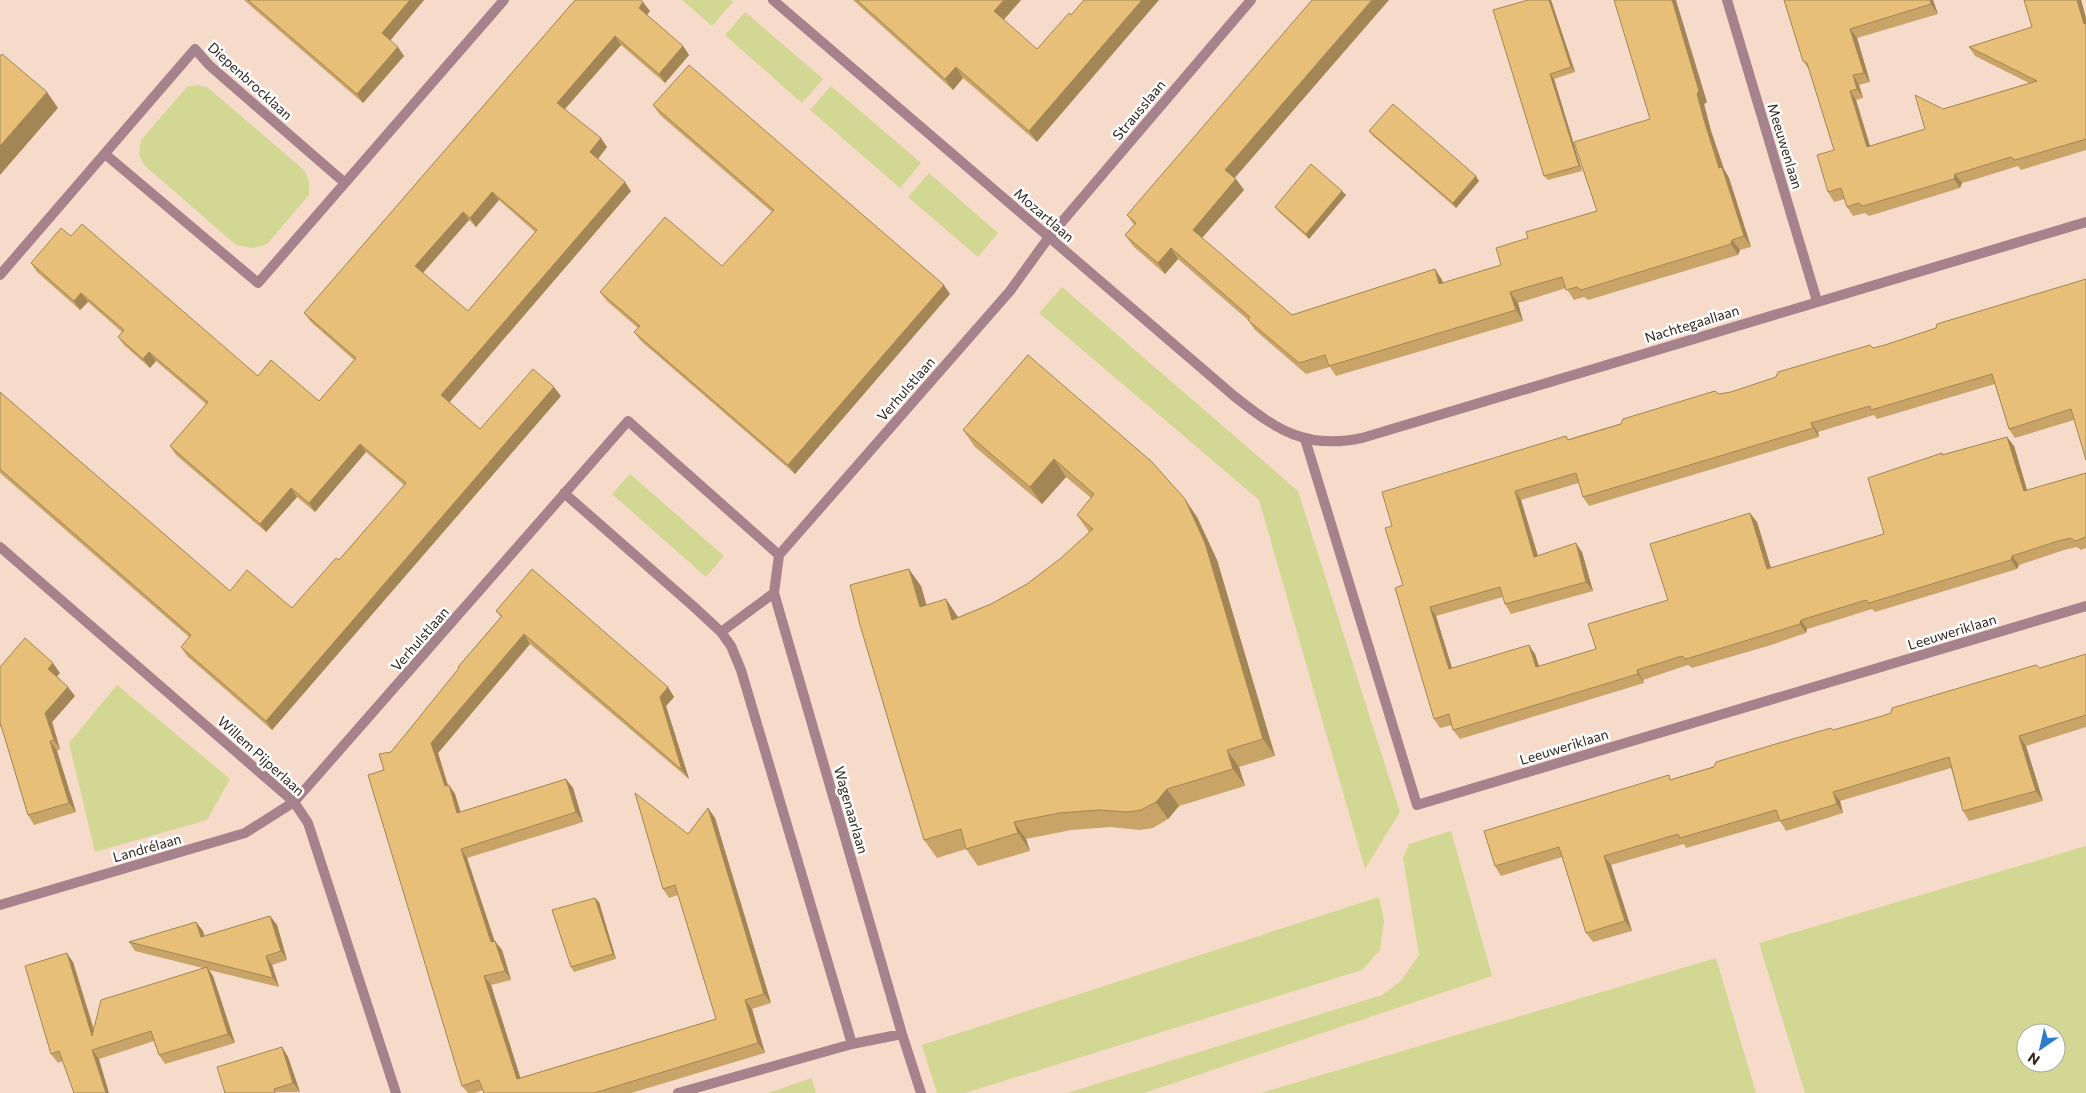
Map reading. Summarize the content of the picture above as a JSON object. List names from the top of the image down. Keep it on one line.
{"streets":{"street":["Diepenbrocklaan","Strausslaan","Meeuwenlaan","Mozartlaan","Nachtegaallaan","Verhulstlaan","Leeuweriklaan","Willem Pijperlaan","Wagenaarlaan","Landrélaan"]},"crossings":[["Strausslaan","Mozartlaan"],["Strausslaan","Verhulstlaan"],["Meeuwenlaan","Nachtegaallaan"],["Mozartlaan","Nachtegaallaan"],["Mozartlaan","Verhulstlaan"],["Mozartlaan","Leeuweriklaan"],["Nachtegaallaan","Leeuweriklaan"],["Verhulstlaan","Willem Pijperlaan"],["Verhulstlaan","Landrélaan"],["Willem Pijperlaan","Landrélaan"]],"north":"bottom left"}
